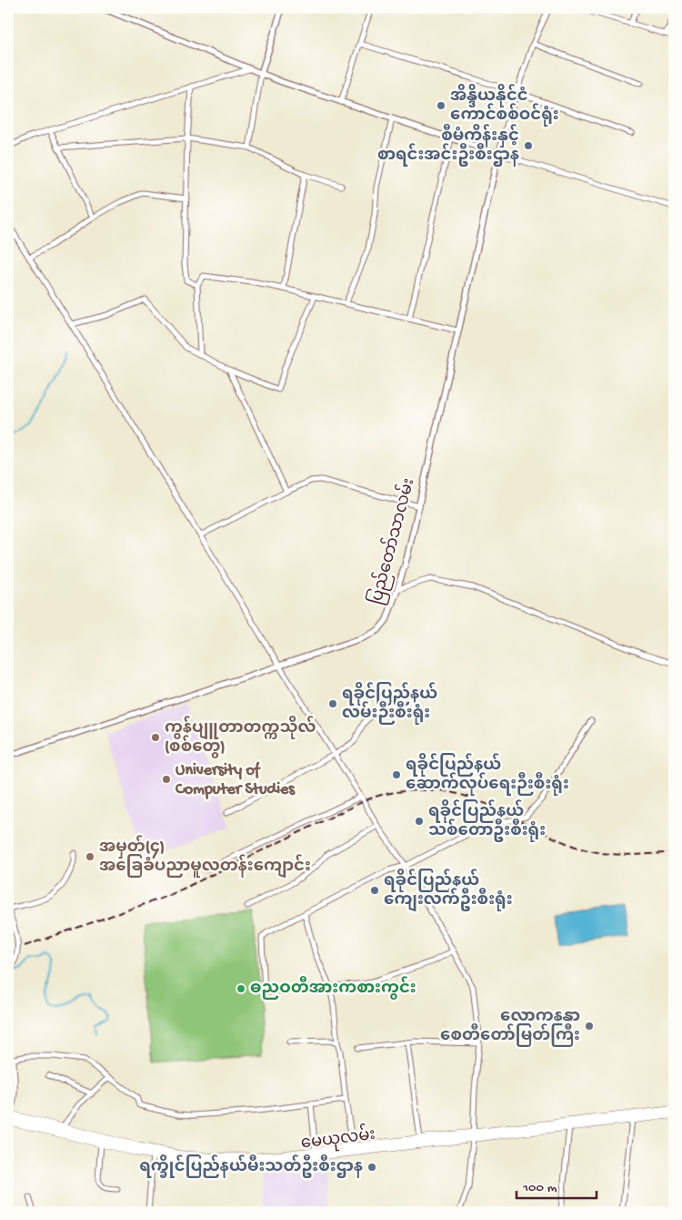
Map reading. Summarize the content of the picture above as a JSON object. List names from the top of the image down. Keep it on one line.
{"streets":{"main road":["မေယုလမ်း"],"street":["ပြည်တော်သာလမ်း"]},"places":["အိန္ဒိယနိုင်ငံ ကောင်စစ်ဝင်ရုံး","စီမံကိန်းနှင့် စာရင်းအင်းဦးစီးဌာန","ရခိုင်ပြည်နယ် လမ်းဉီးစီးရုံး","ကွန်ပျူတာတက္ကသိုလ် (စစ်တွေ)","ရခိုင်ပြည်နယ် ဆောက်လုပ်ရေးဉီးစီးရုံး","University of Computer Studies","ရခိုင်ပြည်နယ် သစ်တောဦးစီးရုံး","အမှတ်(၄) အခြေခံပညာမူလတန်းကျောင်း","ရခိုင်ပြည်နယ် ကျေးလက်ဦးစီးရုံး","ဓညဝတီအားကစားကွင်း","လောကနန္ဒာ စေတီတော်မြတ်ကြီး","ရက္ခိုင်ပြည်နယ်မီးသတ်ဦးစီးဌာန"],"scale_bar":"100 m"}
